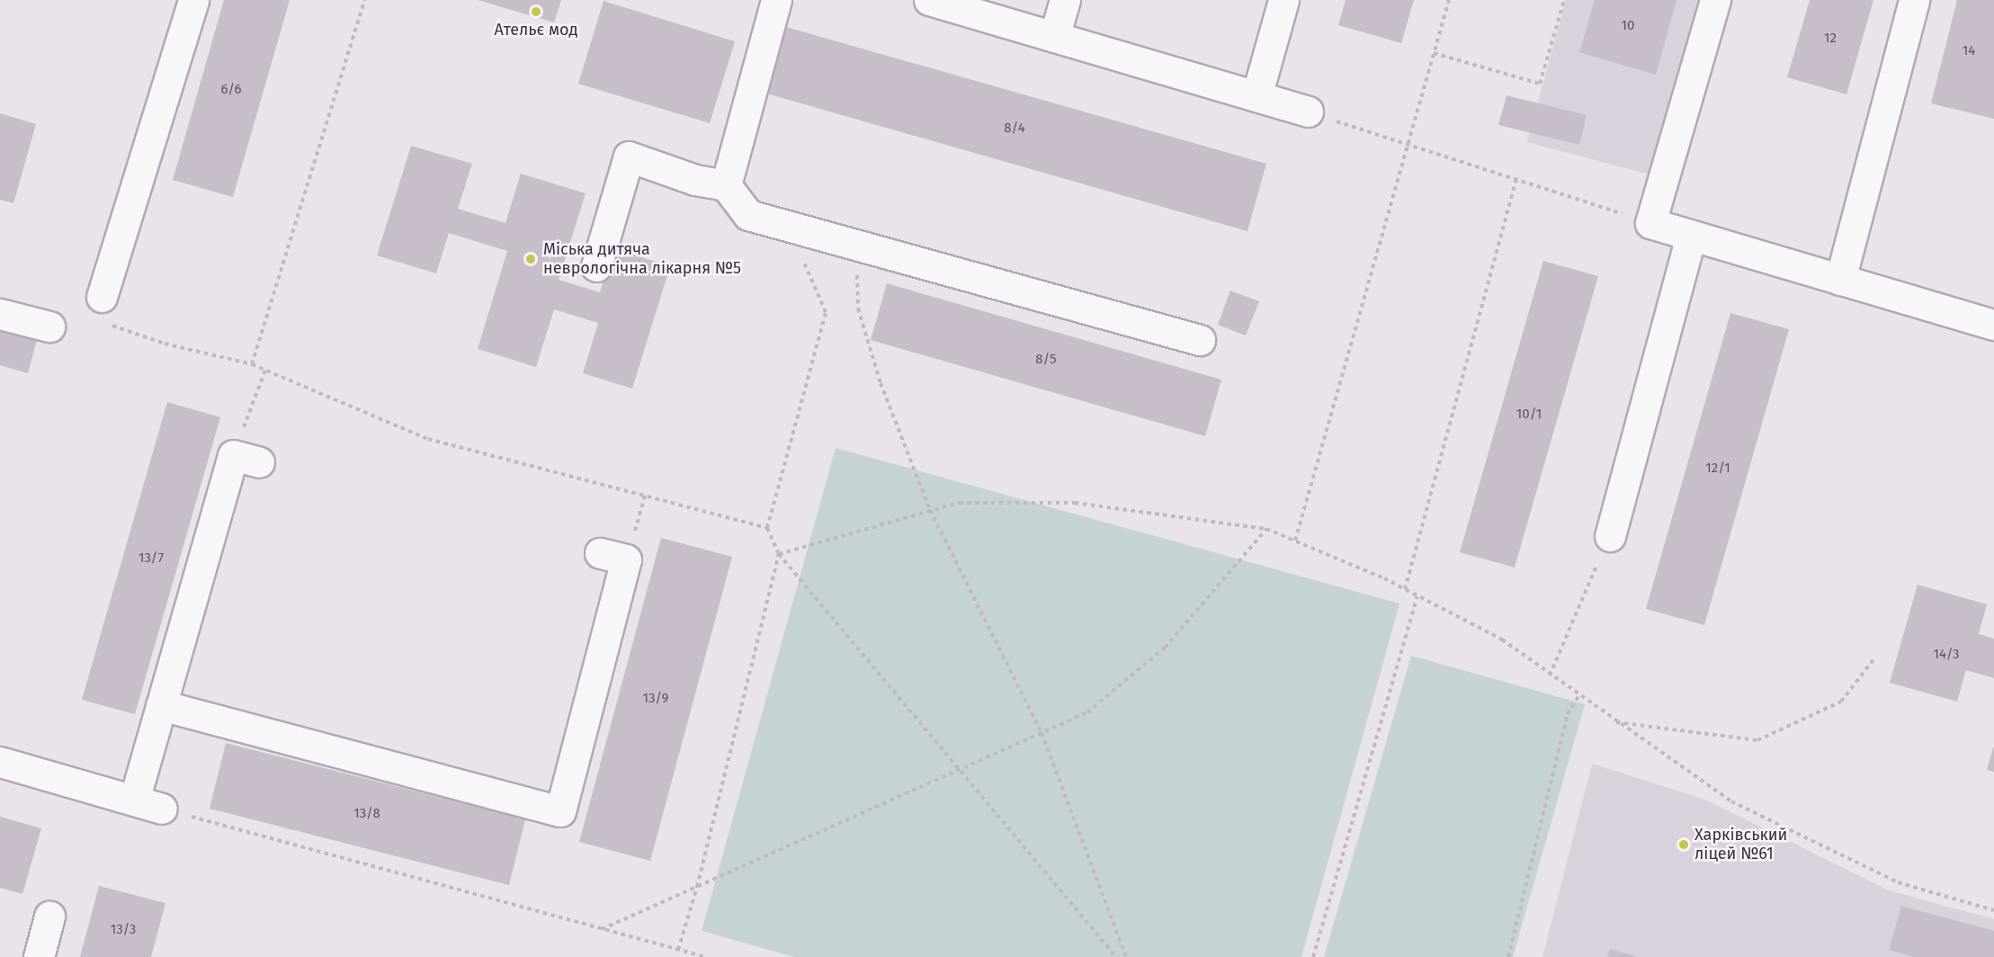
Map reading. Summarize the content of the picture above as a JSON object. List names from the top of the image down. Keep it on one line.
{"places":["Ательє мод","Міська дитяча неврологічна лікарня №5","Харківський ліцей №61"],"house_numbers":["10","12","14","6/6","8/4","8/5","10/1","12/1","13/7","14/3","13/9","13/8","13/3"]}
